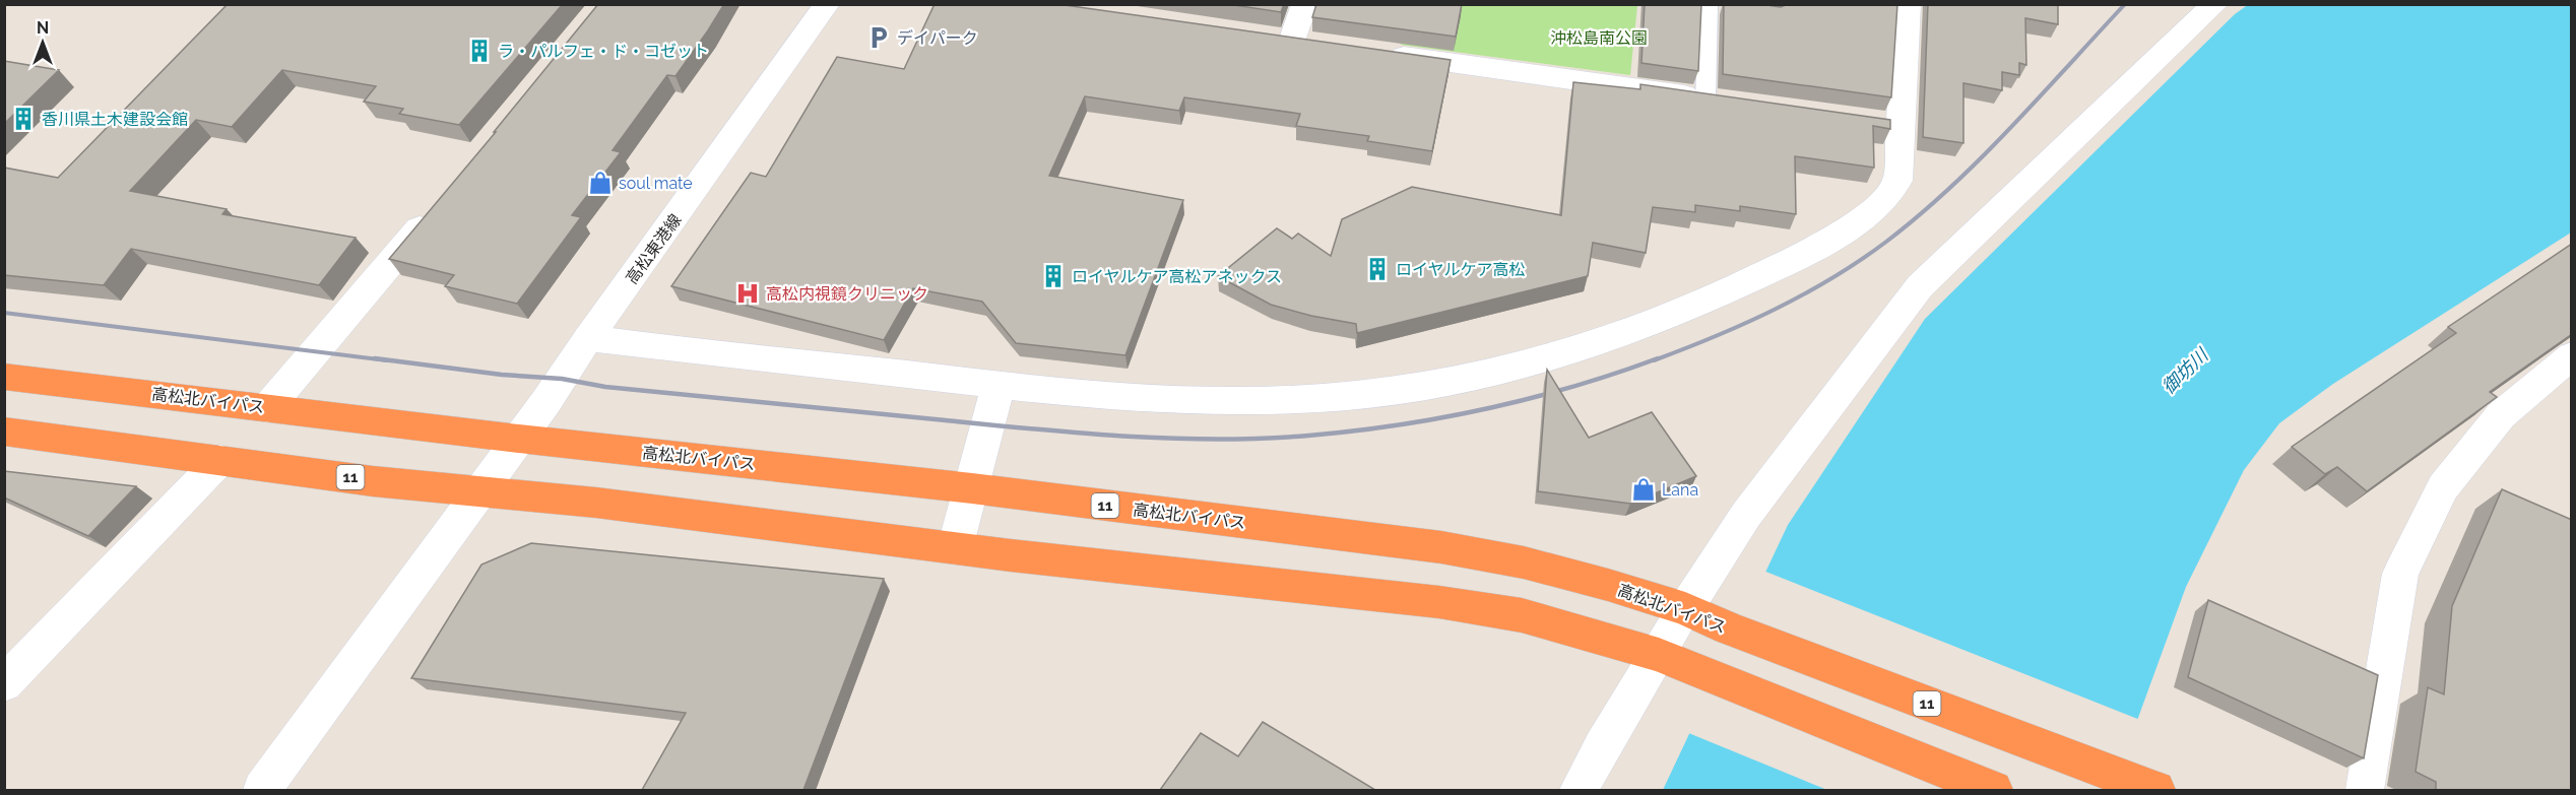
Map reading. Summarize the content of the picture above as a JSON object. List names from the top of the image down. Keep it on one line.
{"streets":{"highway":["高松北バイパス","11"],"street":["高松東港線"]},"crossings":[["高松東港線","高松北バイパス"],["高松東港線","11"]],"water":["御坊川"],"parks":["沖松島南公園"],"places":{"parking":["デイパーク"],"building":["ラ・パルフェ・ド・コゼット","香川県土木建設会館","ロイヤルケア高松","ロイヤルケア高松アネックス"],"shop":["soul mate","Lana"],"hospital":["高松内視鏡クリニック"]},"north":"top"}
